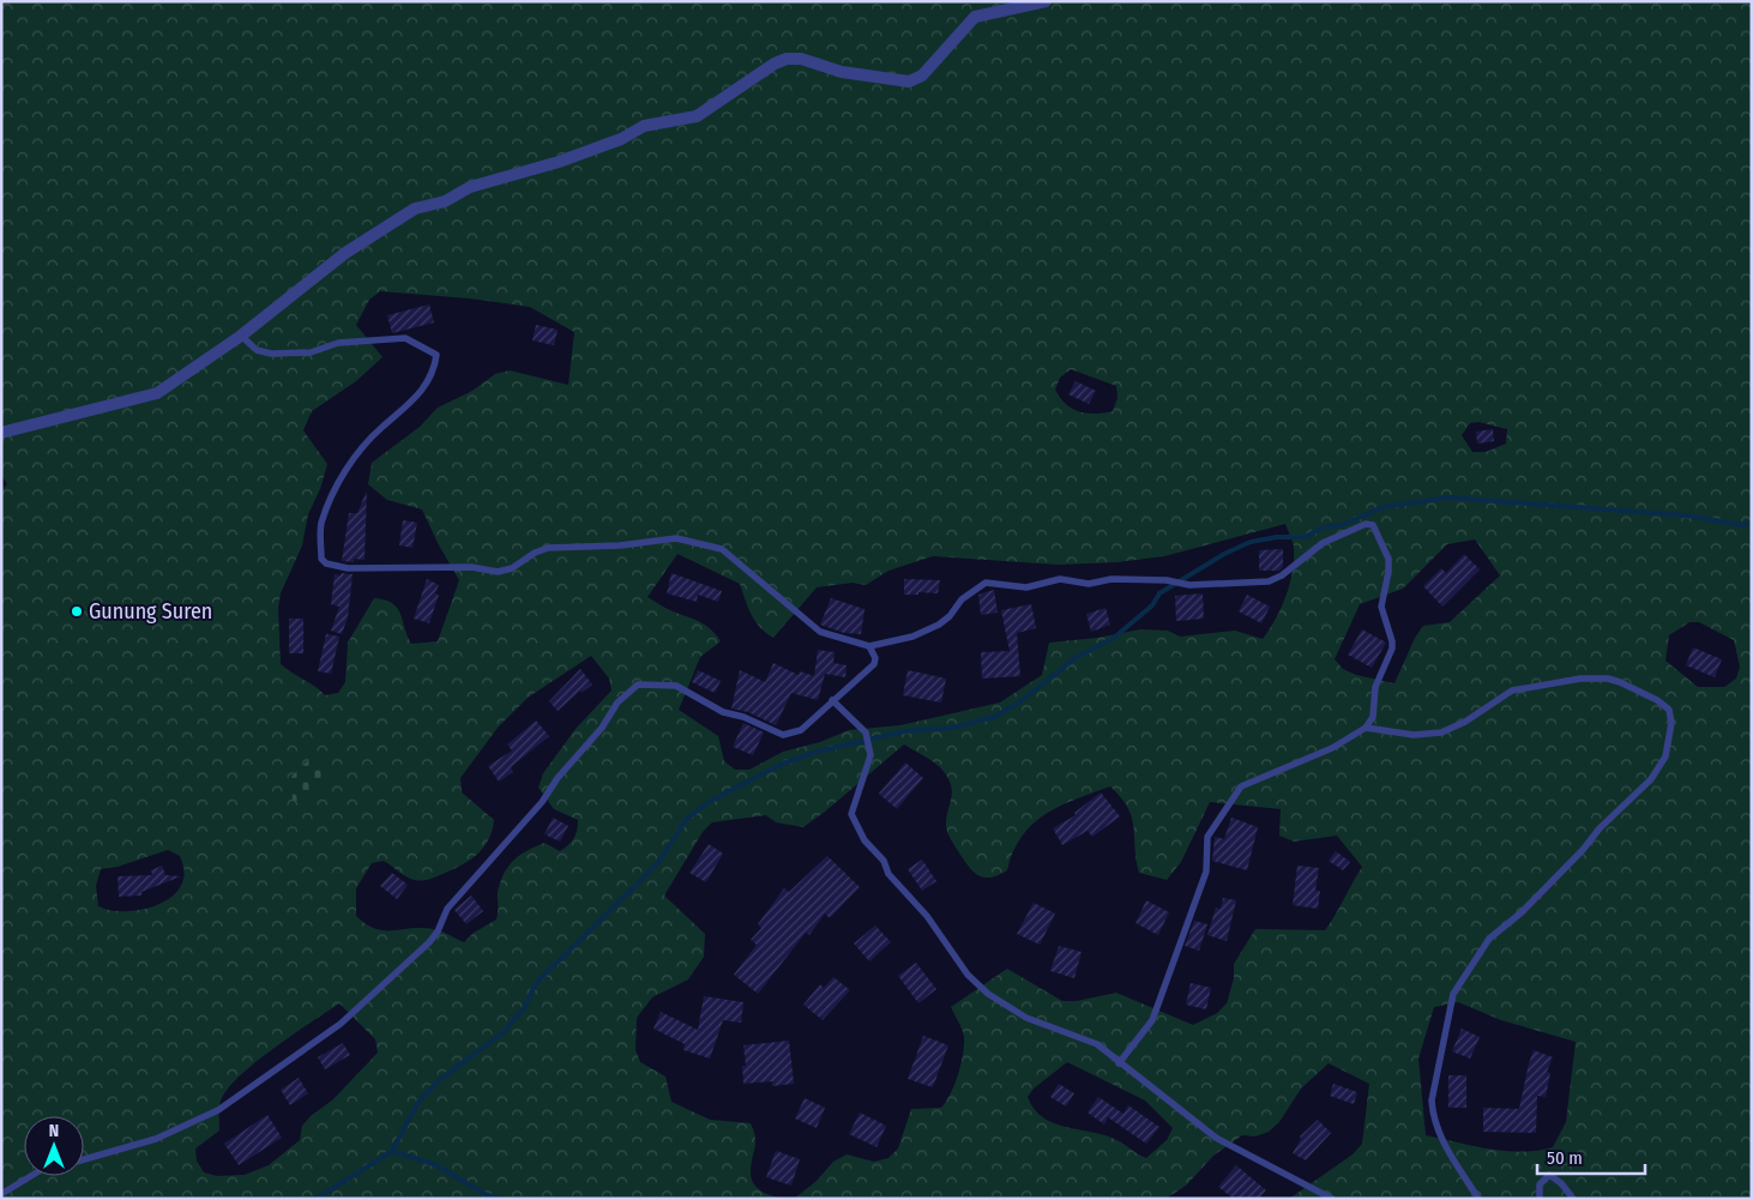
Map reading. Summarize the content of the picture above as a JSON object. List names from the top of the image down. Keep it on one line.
{"places":["Gunung Suren"],"scale_bar":"50 m","north":"top"}
